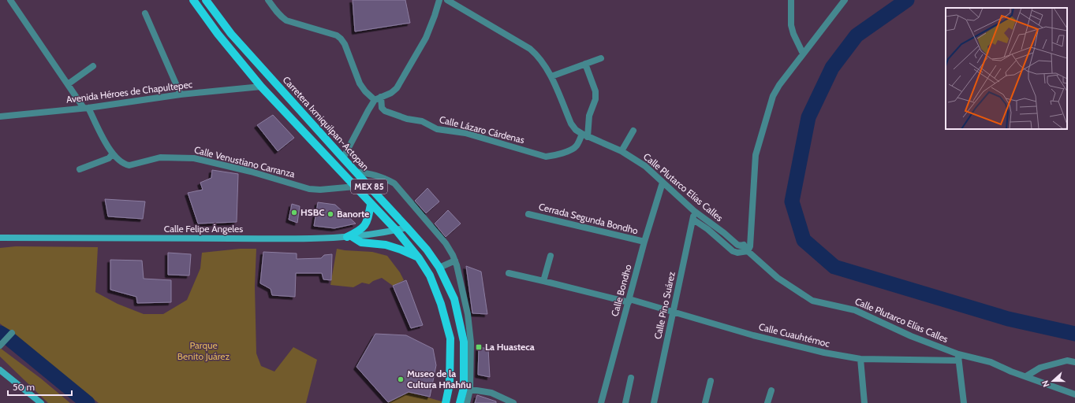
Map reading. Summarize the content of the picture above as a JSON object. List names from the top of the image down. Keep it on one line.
{"streets":{"main road":["Carretera Ixmiquilpan-Actopan","MEX 85","Calle Felipe Ángeles"],"street":["Avenida Héroes de Chapultepec","Calle Lázaro Cárdenas","Calle Venustiano Carranza","Calle Plutarco Elías Calles","Cerrada Segunda Bondho","Calle Bondho","Calle Pino Suárez","Calle Cuauhtémoc"]},"crossings":[["Avenida Héroes de Chapultepec","MEX 85"],["Carretera Ixmiquilpan-Actopan","Calle Felipe Ángeles"],["Calle Lázaro Cárdenas","Calle Plutarco Elías Calles"],["Calle Venustiano Carranza","MEX 85"],["MEX 85","Calle Felipe Ángeles"],["Calle Plutarco Elías Calles","Calle Bondho"],["Calle Plutarco Elías Calles","Calle Pino Suárez"],["Calle Plutarco Elías Calles","Calle Cuauhtémoc"],["Cerrada Segunda Bondho","Calle Bondho"],["Calle Bondho","Calle Cuauhtémoc"],["Calle Pino Suárez","Calle Cuauhtémoc"]],"parks":["Parque Benito Juárez"],"places":{"other":["HSBC","Banorte","Museo de la Cultura Hñahñu"],"transit":["La Huasteca"]},"scale_bar":"50 m","north":"left"}
